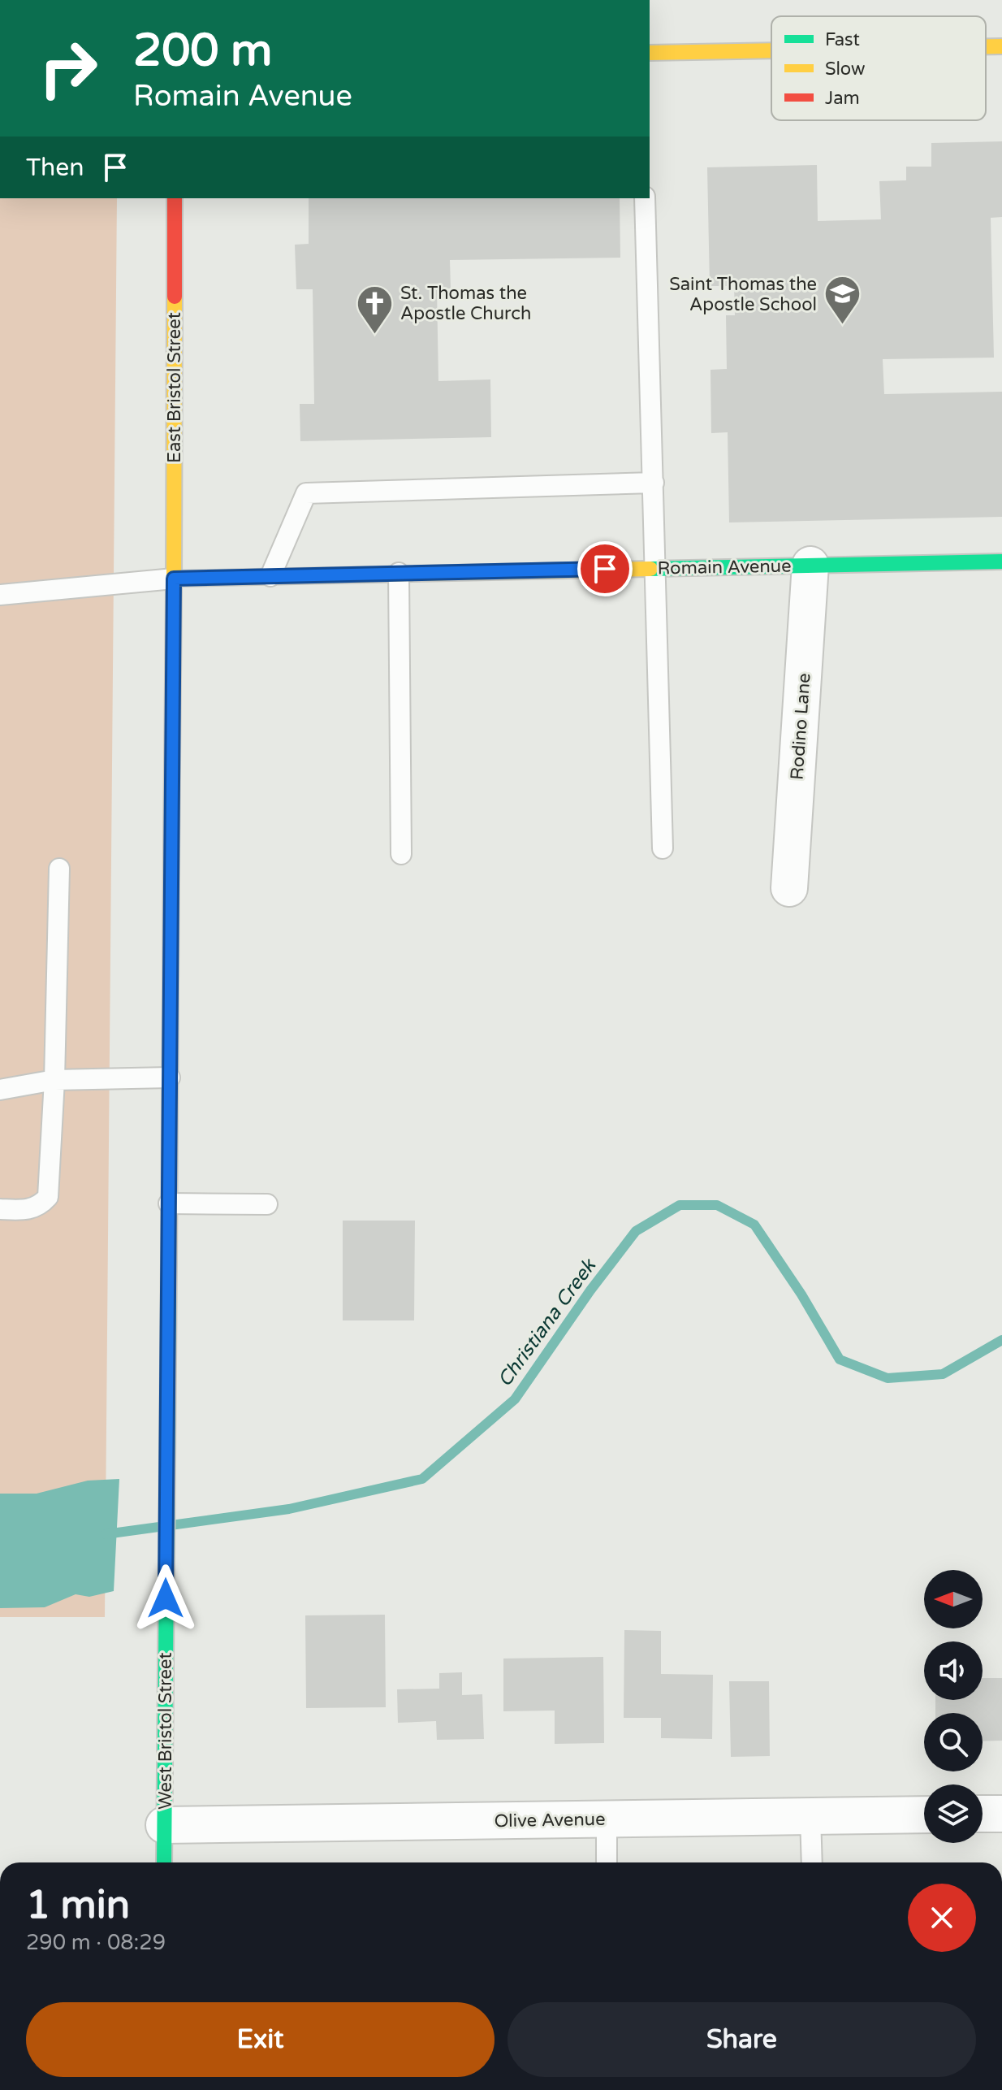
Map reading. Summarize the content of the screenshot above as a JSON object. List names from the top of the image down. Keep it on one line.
{"streets":{"main road":["East Bristol Street","Romain Avenue","West Bristol Street"],"street":["Rodino Lane","Olive Avenue"]},"crossings":[["East Bristol Street","Romain Avenue"],["East Bristol Street","West Bristol Street"],["Romain Avenue","Rodino Lane"],["Romain Avenue","West Bristol Street"],["West Bristol Street","Olive Avenue"]],"water":["Christiana Creek"],"places":{"school or university":["Saint Thomas the Apostle School"],"church":["St. Thomas the Apostle Church"]},"legend":["Fast","Slow","Jam"],"north":"left","page":{"turn":["200 m","Romain Avenue"],"then":"Then","heading":["1 min","290 m · 08:29"],"buttons":["Exit","Share"]}}
